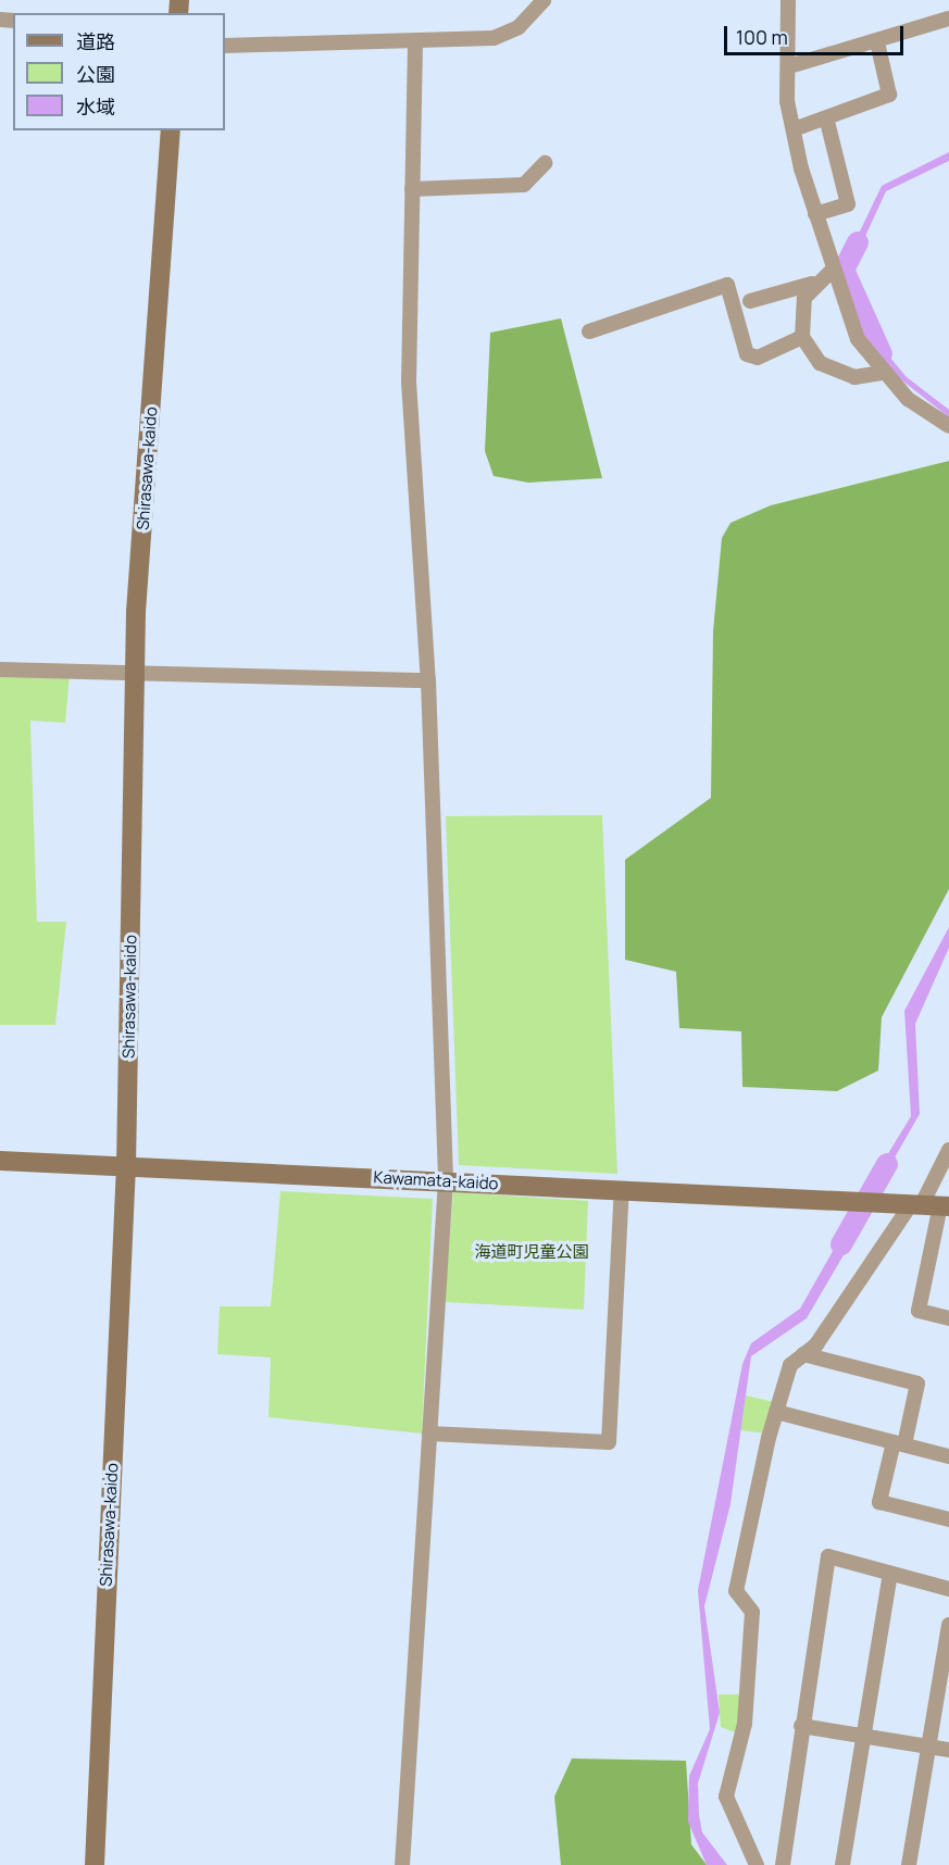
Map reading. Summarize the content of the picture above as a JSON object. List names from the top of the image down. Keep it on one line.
{"streets":{"main road":["Shirasawa-kaido","Kawamata-kaido"]},"crossings":[["Shirasawa-kaido","Kawamata-kaido"]],"parks":["海道町児童公園"],"legend":["道路","公園","水域"],"scale_bar":"100 m"}
